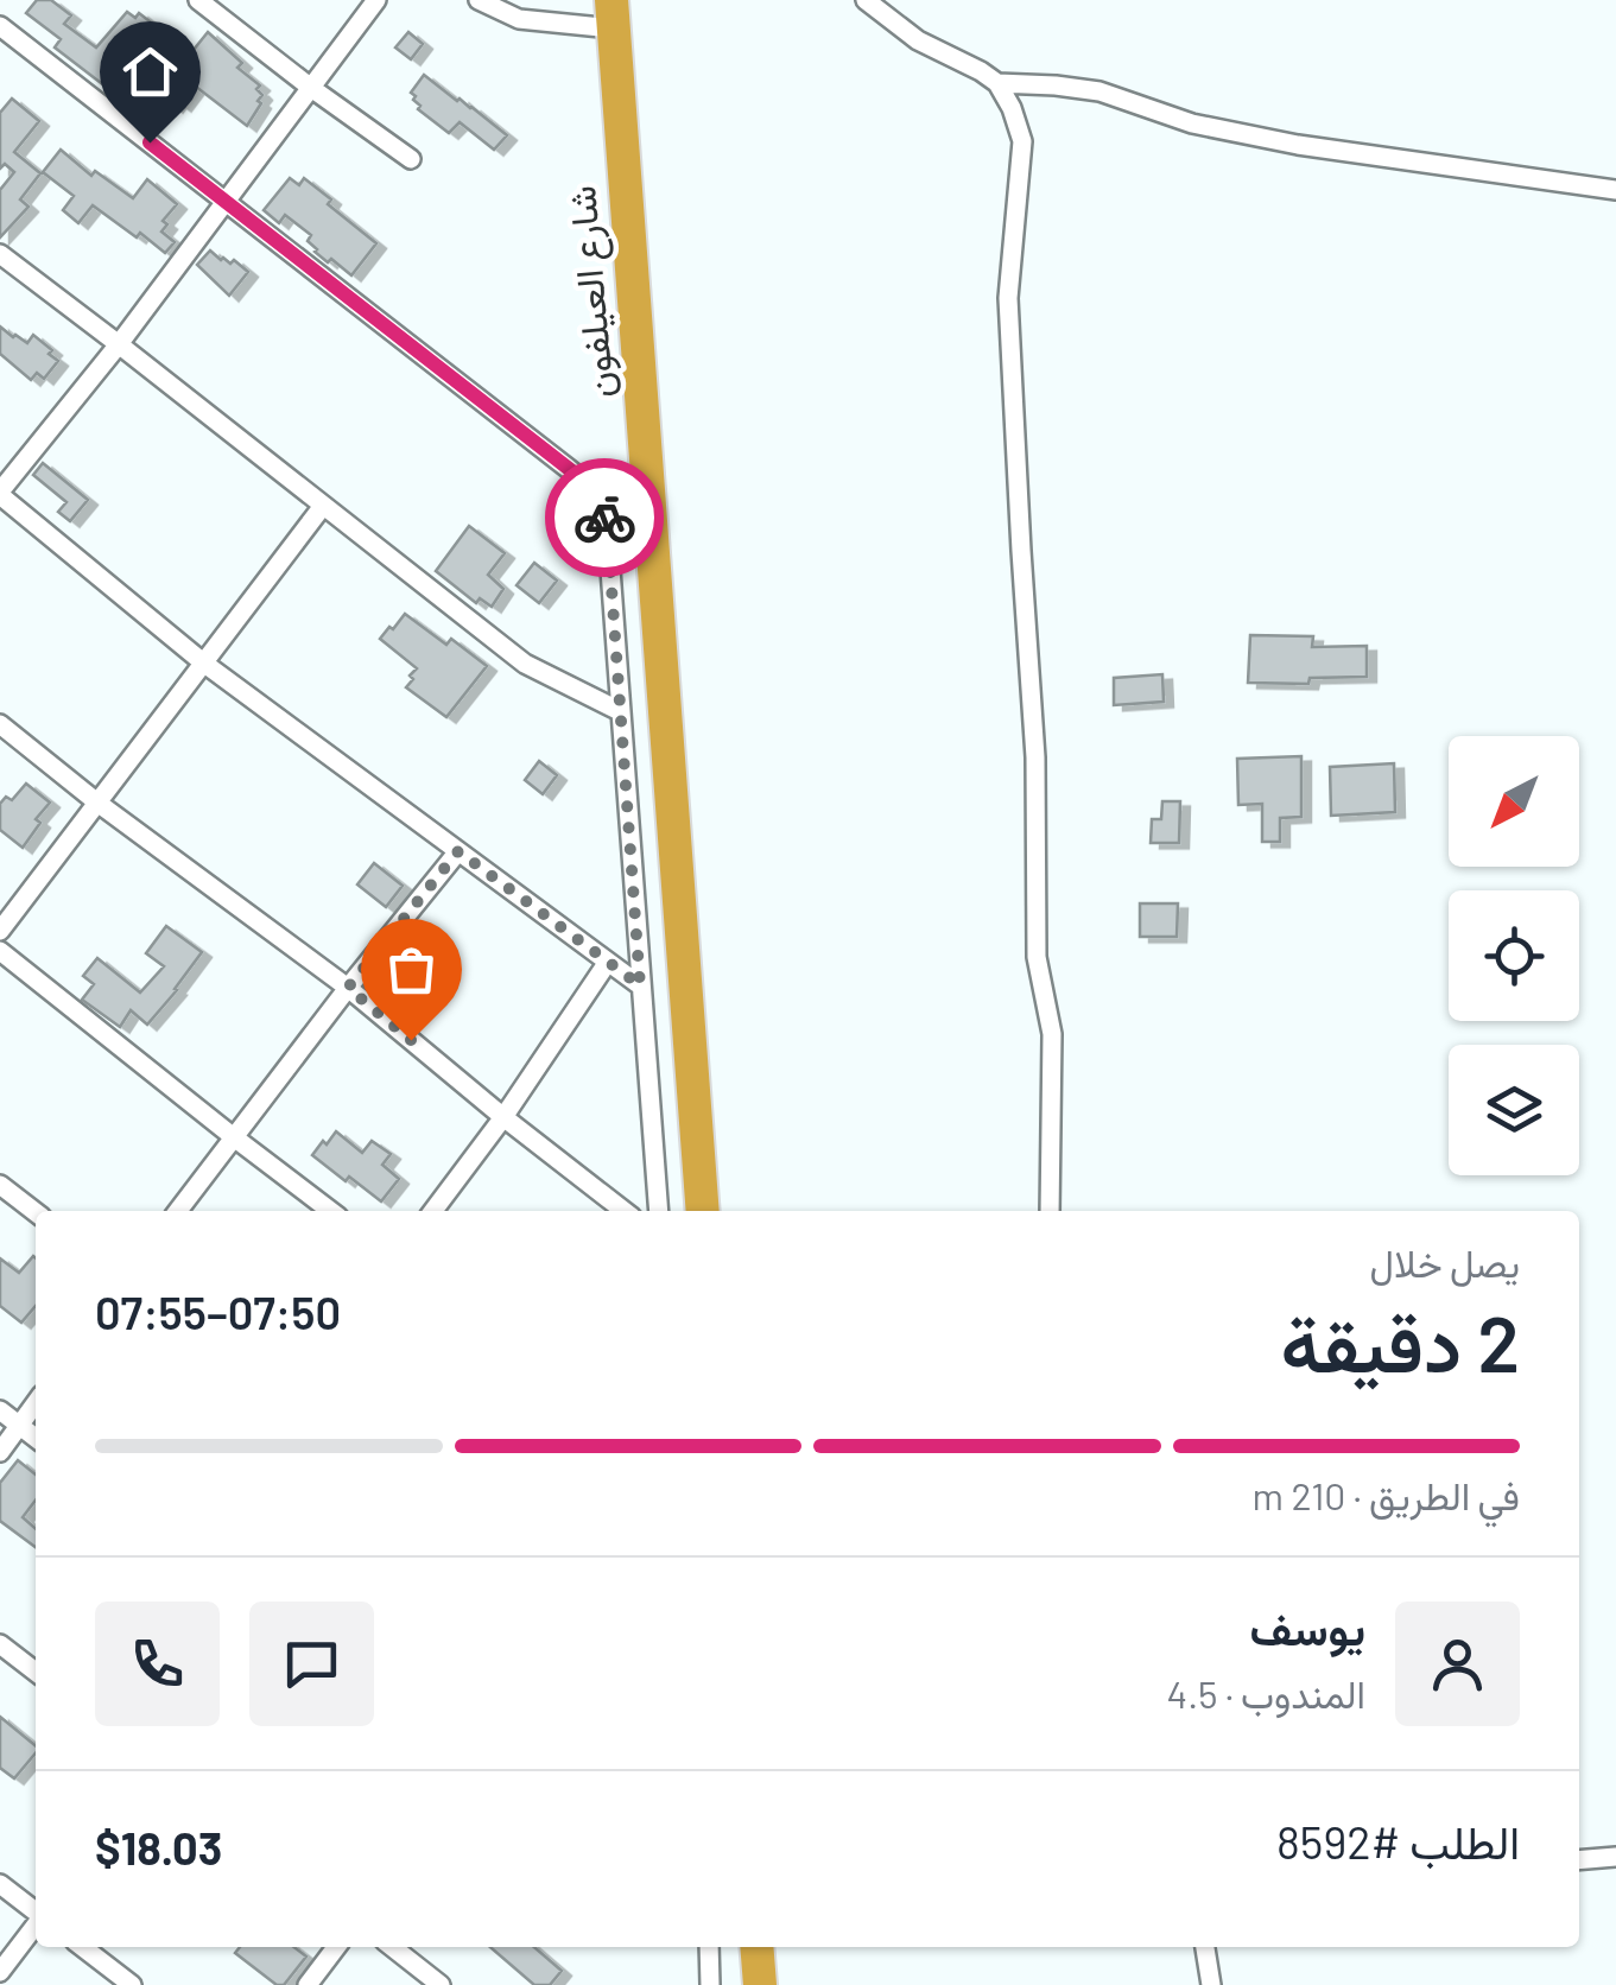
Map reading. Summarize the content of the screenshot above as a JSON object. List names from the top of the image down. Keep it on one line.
{"streets":{"highway":["شارع العيلفون"]},"north":"bottom left","page":{"heading":["2 دقيقة","يصل خلال","07:50–07:55"],"panel":["يوسف","المندوب · 4.5","الطلب #8592","$18.03"],"bar":"في الطريق · 210 m"}}
